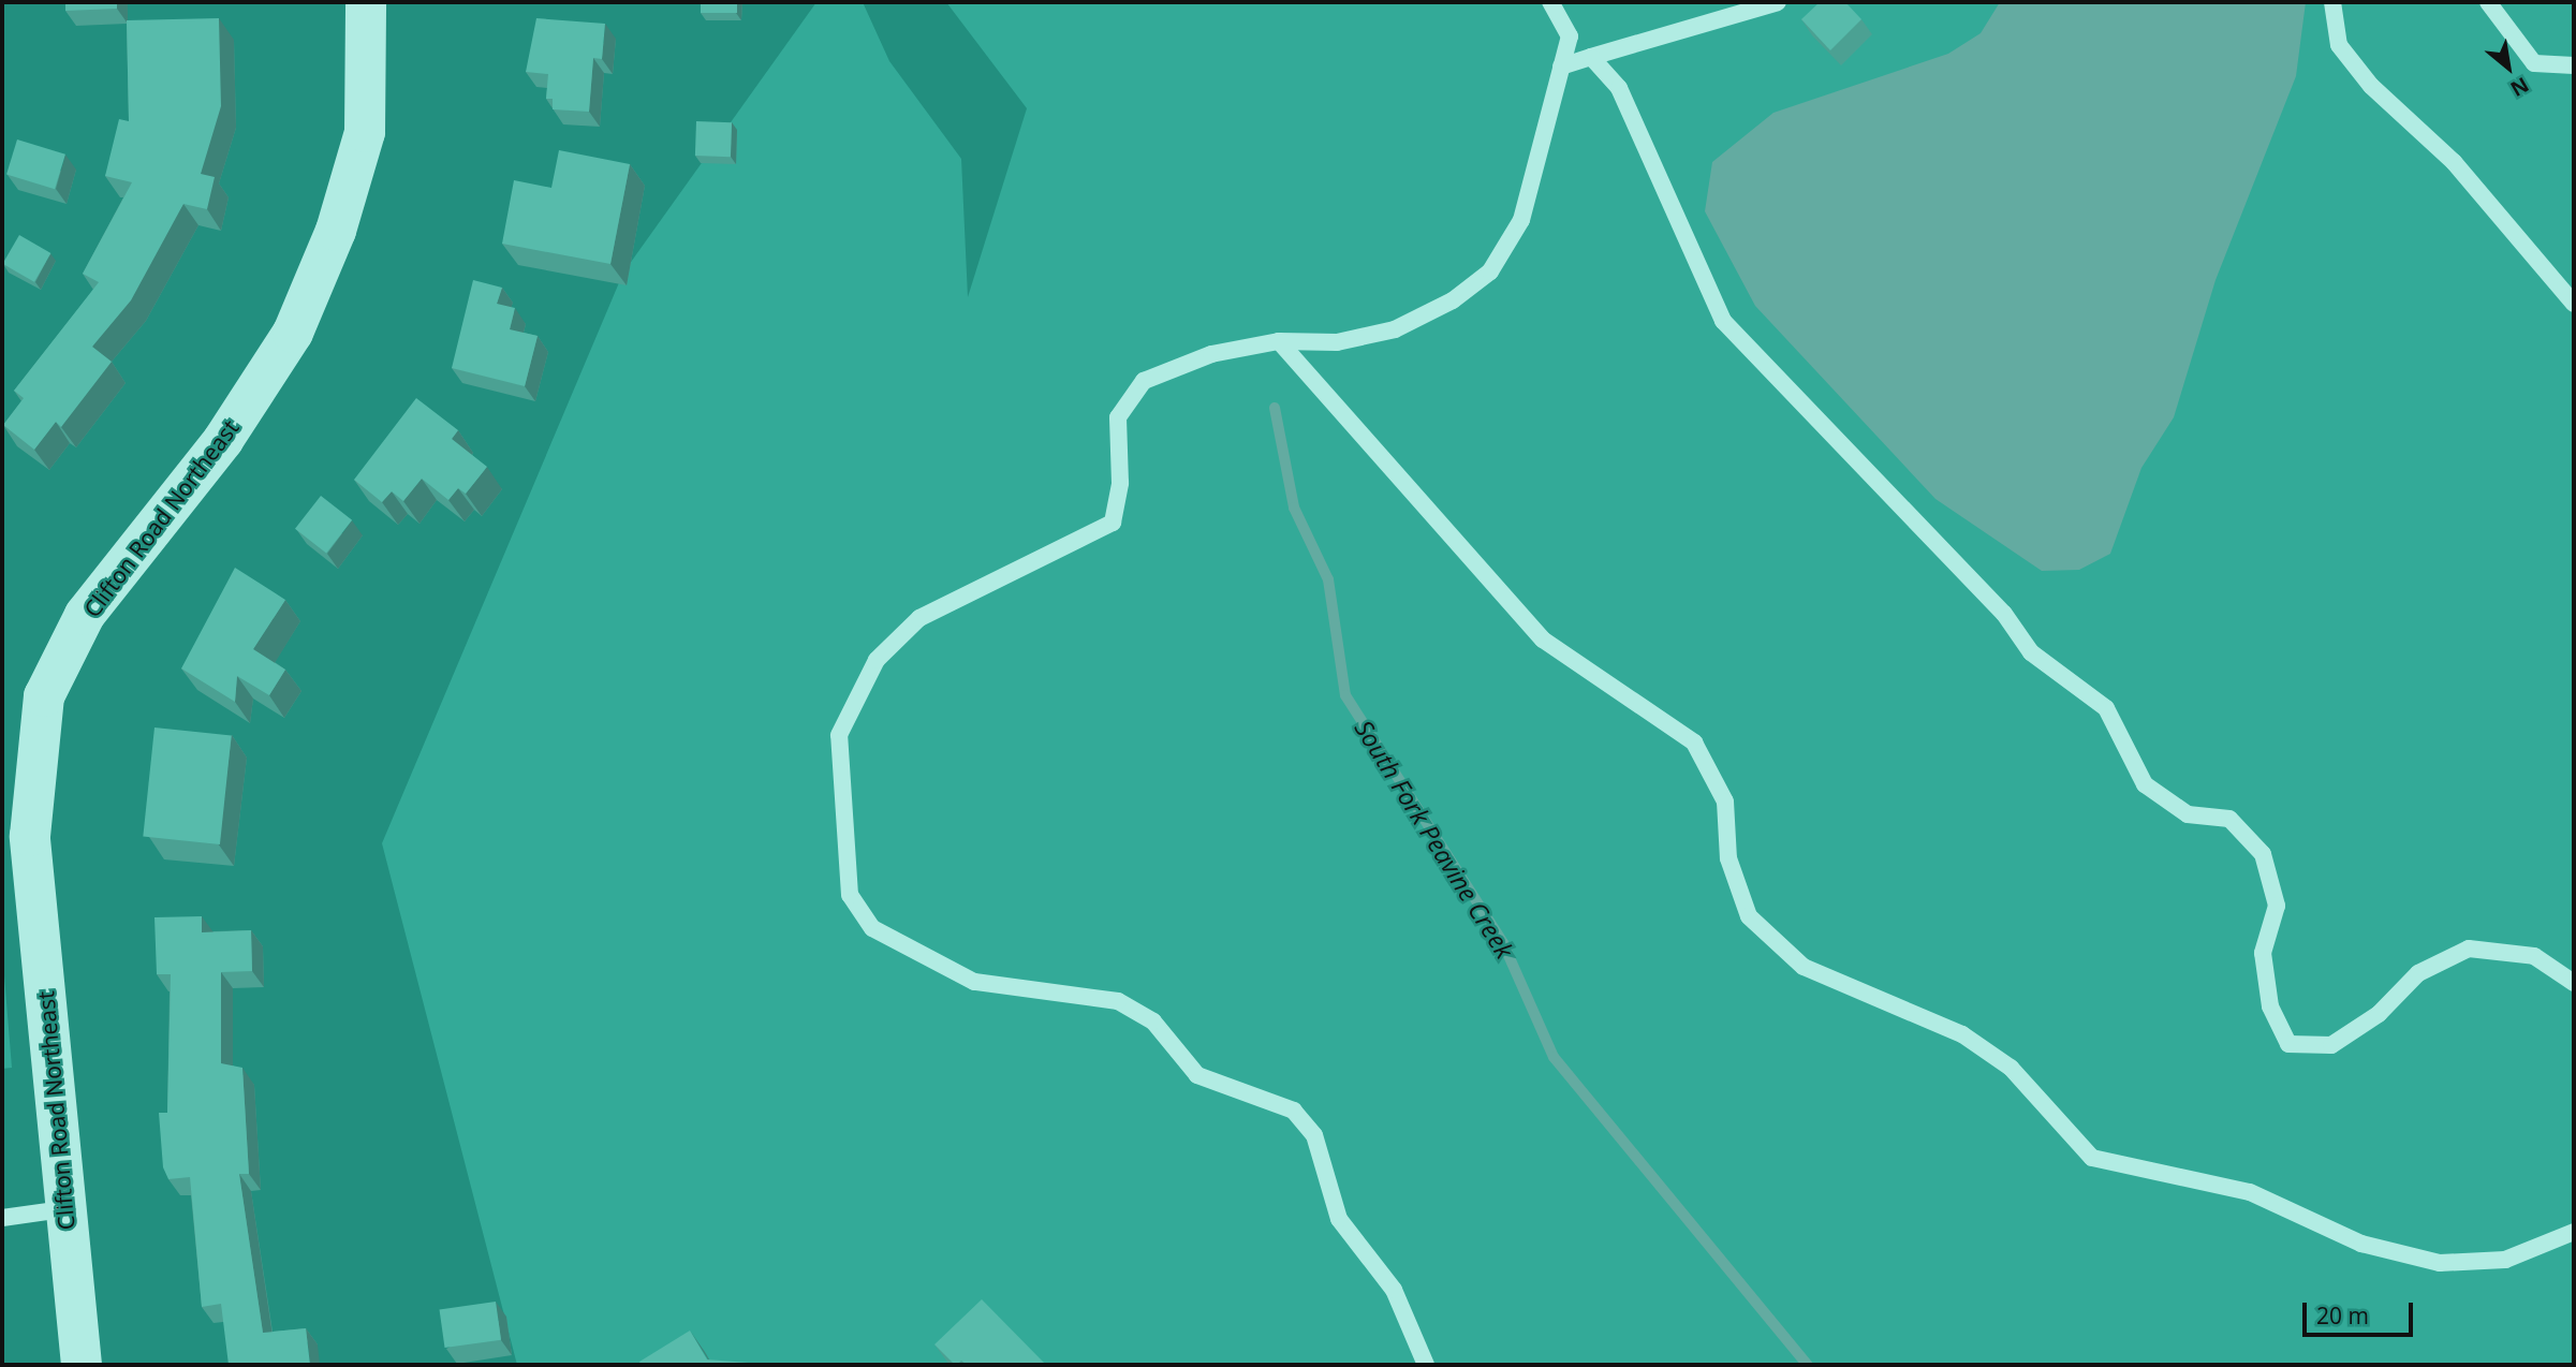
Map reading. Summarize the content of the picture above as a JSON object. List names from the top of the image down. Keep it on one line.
{"streets":{"street":["Clifton Road Northeast"]},"water":["South Fork Peavine Creek"],"scale_bar":"20 m","north":"bottom right"}
